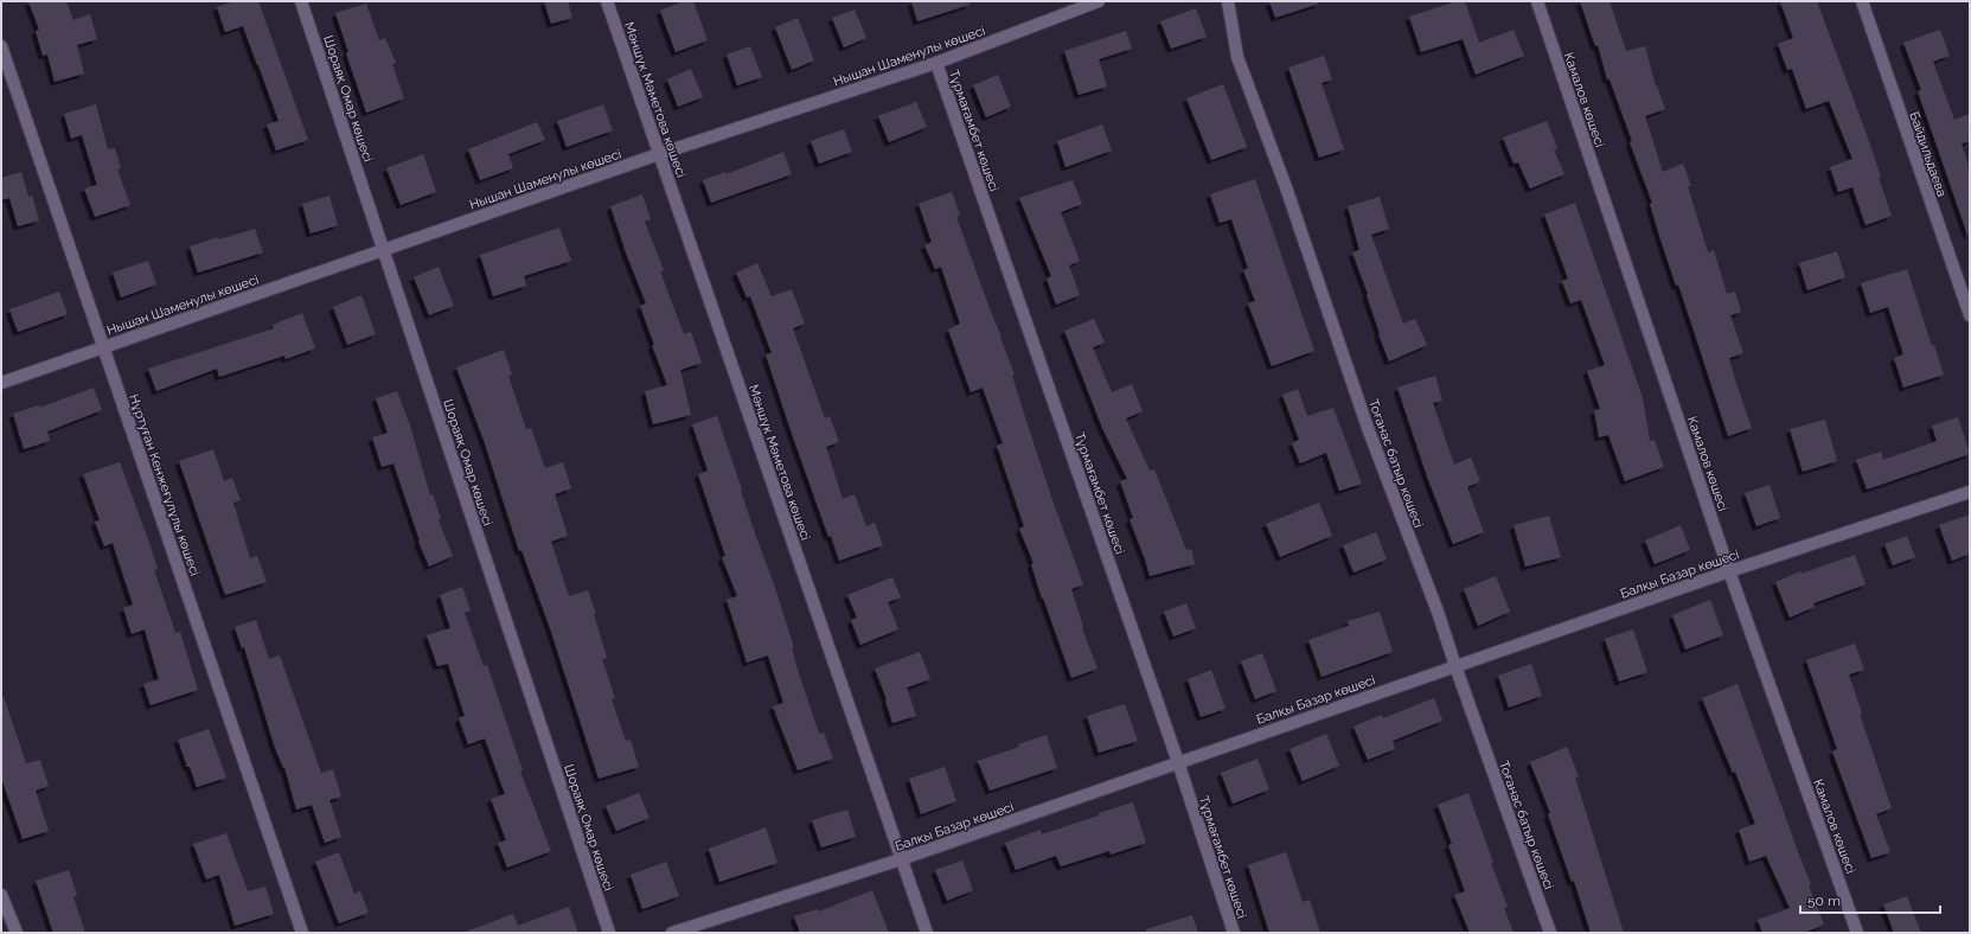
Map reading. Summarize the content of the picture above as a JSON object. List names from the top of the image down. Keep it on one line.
{"streets":{"street":["Нышан Шаменулы көшесі","Шораяқ Омар көшесі","Мәншүк Мәметова көшесі","Камалов көшесі","Тұрмағамбет көшесі","Байдильдаева","Тоғанас батыр көшесі","Нұртуған Кенжеғұлұлы көшесі","Балқы Базар көшесі"]},"crossings":[["Нышан Шаменулы көшесі","Шораяқ Омар көшесі"],["Нышан Шаменулы көшесі","Мәншүк Мәметова көшесі"],["Нышан Шаменулы көшесі","Тұрмағамбет көшесі"],["Нышан Шаменулы көшесі","Нұртуған Кенжеғұлұлы көшесі"],["Мәншүк Мәметова көшесі","Балқы Базар көшесі"],["Камалов көшесі","Балқы Базар көшесі"],["Тұрмағамбет көшесі","Балқы Базар көшесі"],["Тоғанас батыр көшесі","Балқы Базар көшесі"]],"scale_bar":"50 m"}
